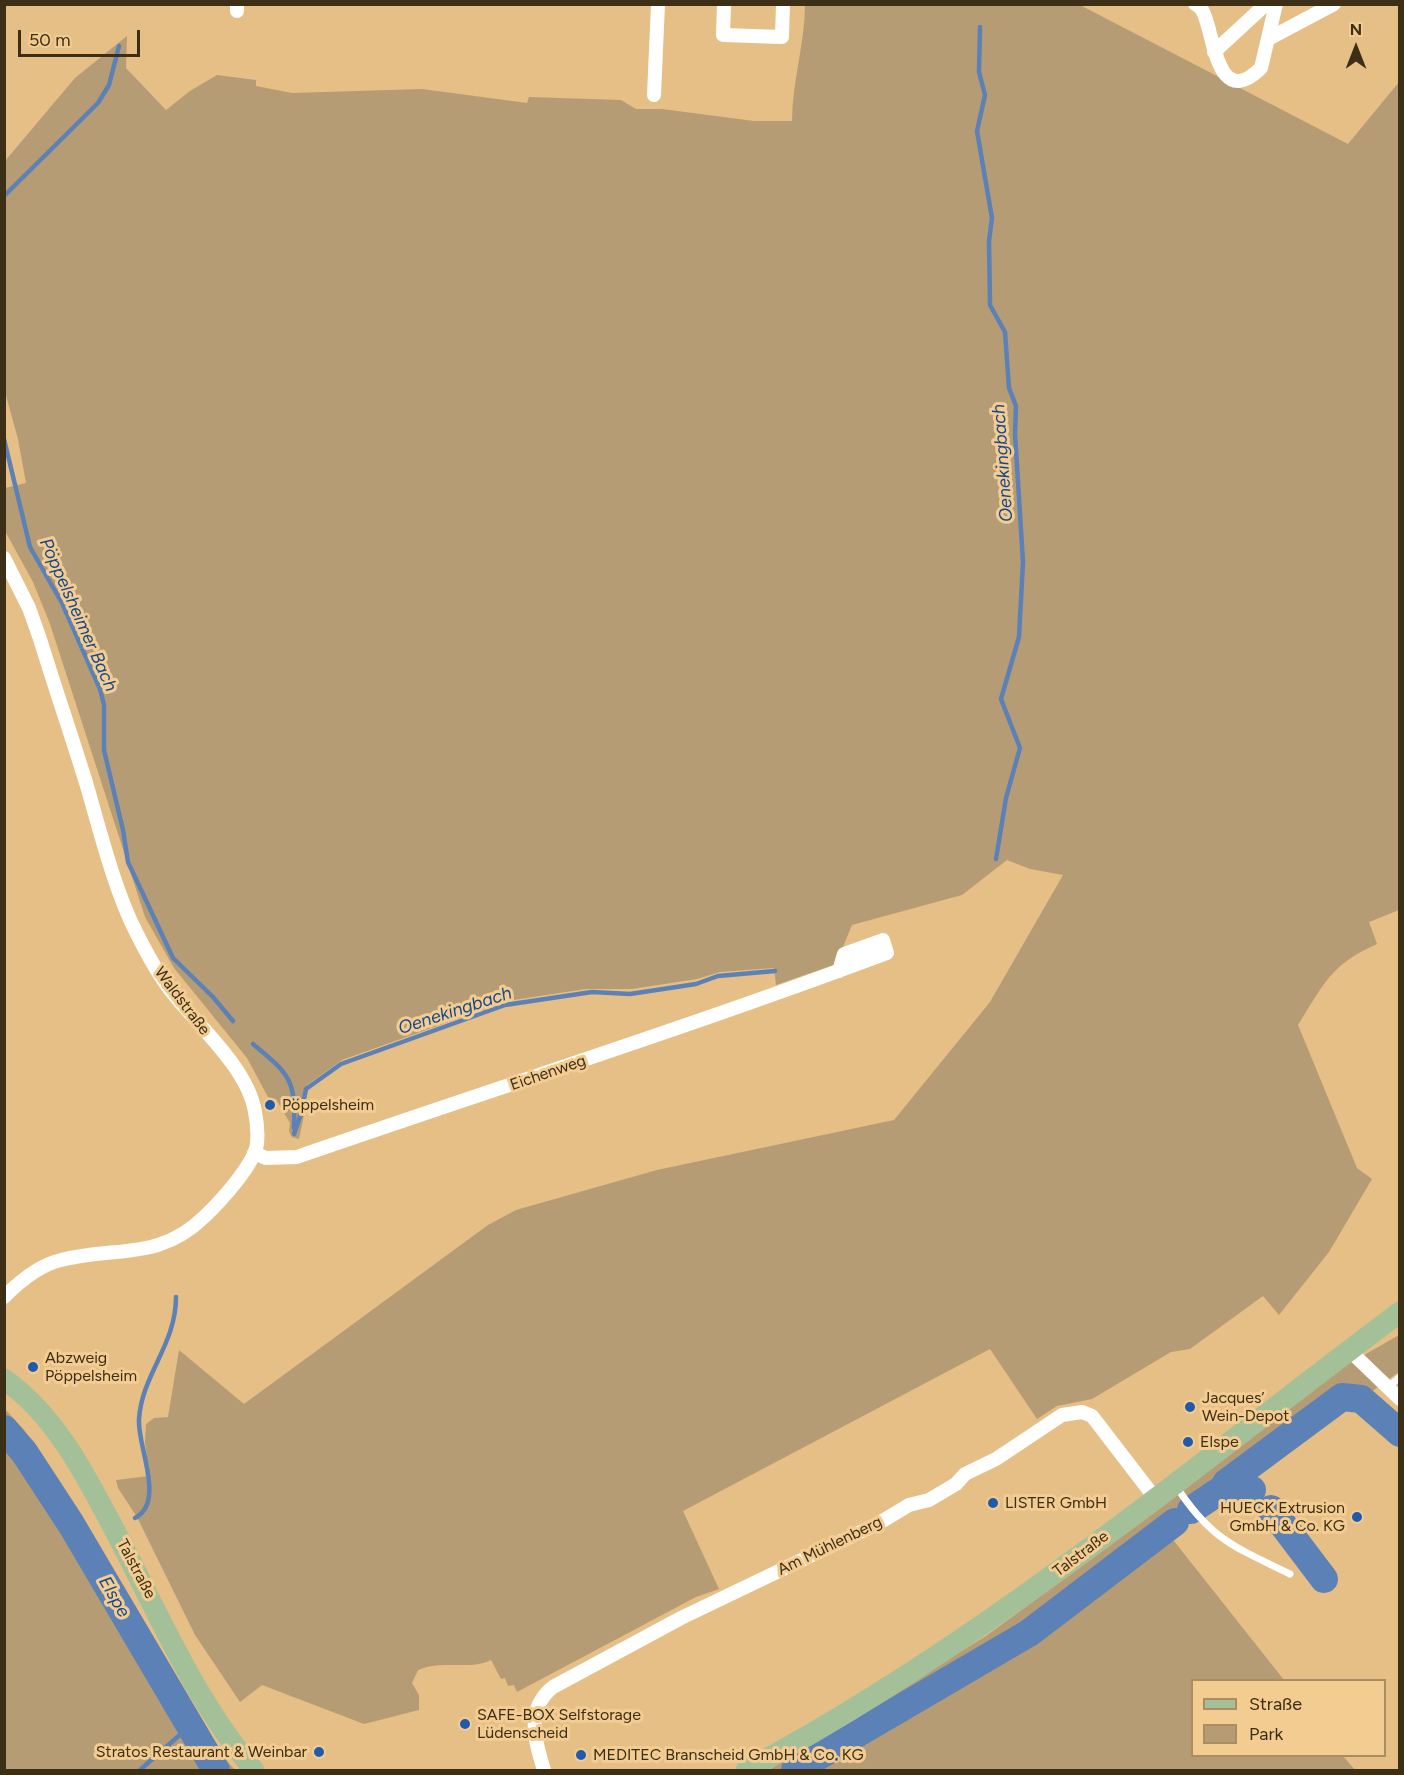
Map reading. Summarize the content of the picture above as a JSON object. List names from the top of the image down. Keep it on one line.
{"streets":{"main road":["Talstraße"],"street":["Waldstraße","Eichenweg","Am Mühlenberg"]},"crossings":[["Waldstraße","Eichenweg"],["Am Mühlenberg","Talstraße"]],"water":["Oenekingbach","Pöppelsheimer Bach","Elspe"],"places":["Pöppelsheim","Abzweig Pöppelsheim","Jacques’ Wein-Depot","Elspe","LISTER GmbH","HUECK Extrusion GmbH & Co. KG","SAFE-BOX Selfstorage Lüdenscheid","Stratos Restaurant & Weinbar","MEDITEC Branscheid GmbH & Co. KG"],"legend":["Straße","Park"],"scale_bar":"50 m","north":"top"}
